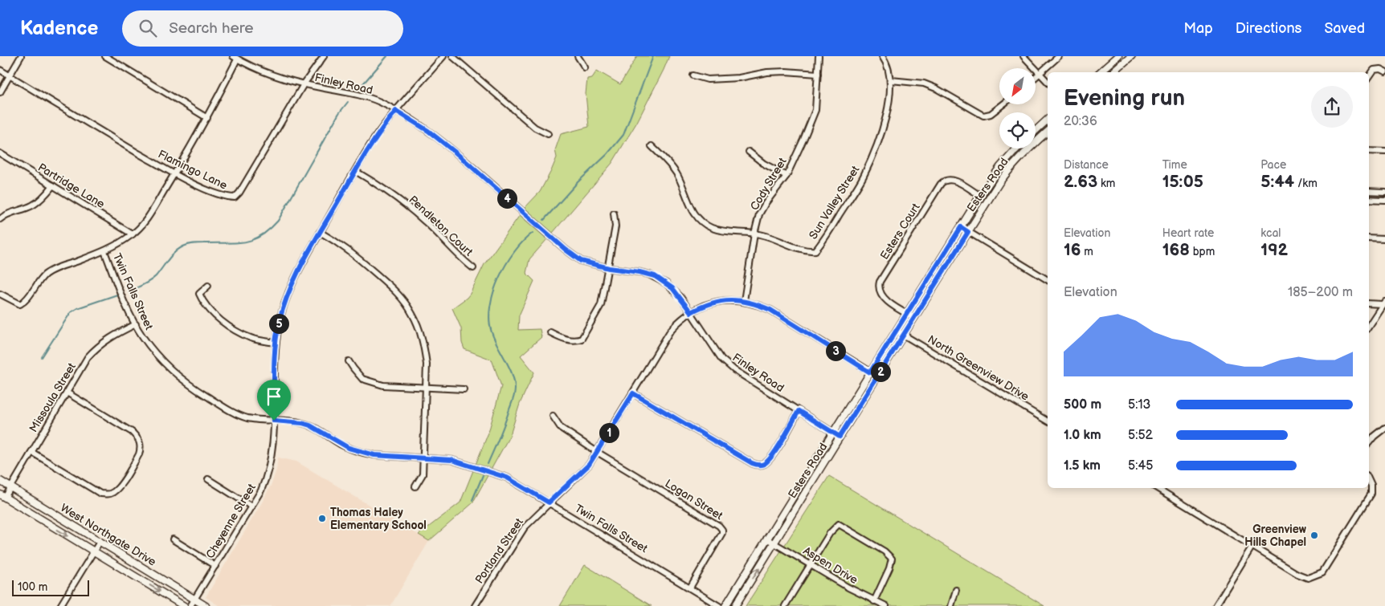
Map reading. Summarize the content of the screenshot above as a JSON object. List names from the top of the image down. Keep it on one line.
{"streets":{"main road":["Esters Road","West Northgate Drive"],"street":["Finley Road","Flamingo Lane","Cody Street","Partridge Lane","Sun Valley Street","Pendleton Court","Esters Court","Twin Falls Street","North Greenview Drive","Missoula Street","Logan Street","Cheyenne Street","Portland Street","Aspen Drive"]},"crossings":[["Finley Road","Flamingo Lane"],["Finley Road","Esters Road"],["Finley Road","Cheyenne Street"],["Finley Road","Portland Street"],["Cody Street","Sun Valley Street"],["Cody Street","Portland Street"],["Esters Road","Esters Court"],["Esters Road","North Greenview Drive"],["Esters Road","Portland Street"],["Esters Road","Aspen Drive"],["Pendleton Court","Cheyenne Street"],["Twin Falls Street","Missoula Street"],["Twin Falls Street","Logan Street"],["Twin Falls Street","Cheyenne Street"],["Twin Falls Street","Portland Street"],["Missoula Street","West Northgate Drive"],["Logan Street","Portland Street"],["Cheyenne Street","West Northgate Drive"]],"places":["Thomas Haley Elementary School","Greenview Hills Chapel"],"scale_bar":"100 m","north":"bottom left","page":{"header":"Kadence","search":"Search here","nav":["Map","Directions","Saved"],"heading":["Evening run","20:36"],"stats":[["Distance","2.63 km"],["Time","15:05"],["Pace","5:44 /km"],["Elevation","16 m"],["Heart rate","168 bpm"],["kcal","192"]],"pins":["4","5","3","2","1"],"chart":["Elevation","185–200 m"],"list":[{"name":"500 m","note":"5:13"},{"name":"1.0 km","note":"5:52"},{"name":"1.5 km","note":"5:45"}],"scale":"100 m"}}
